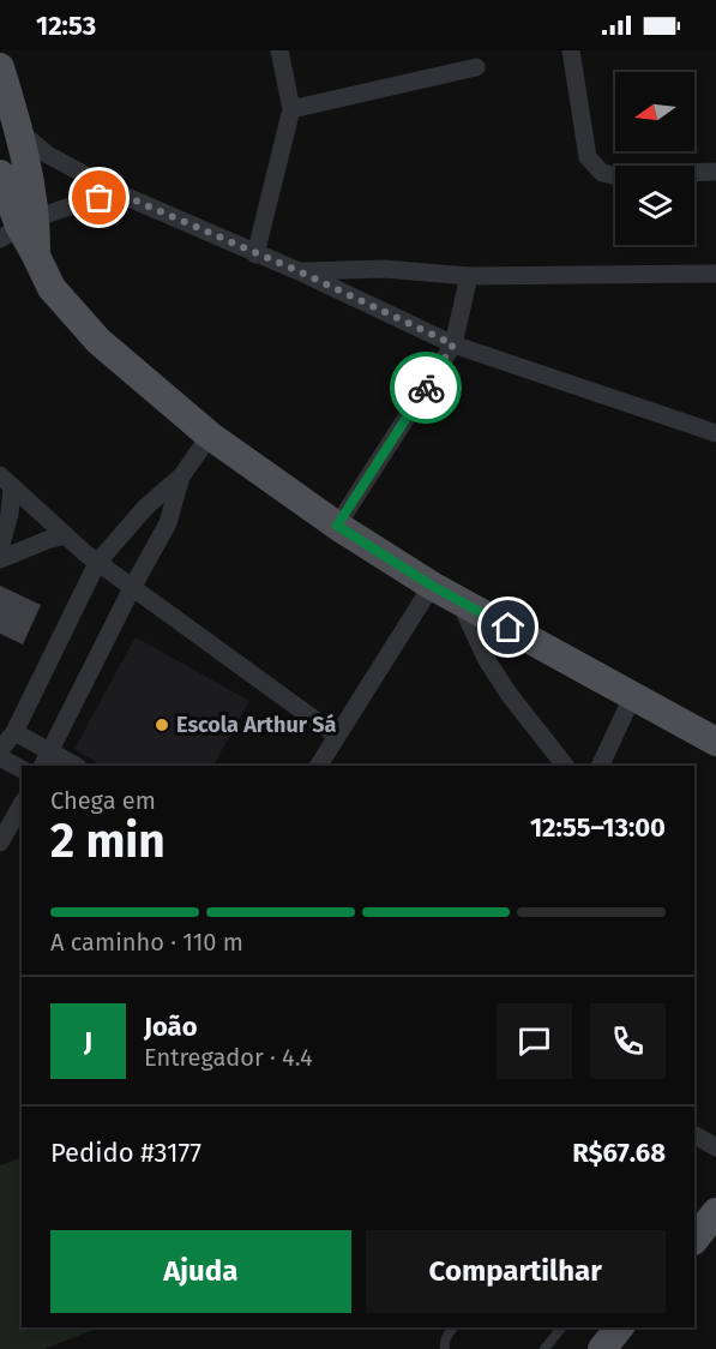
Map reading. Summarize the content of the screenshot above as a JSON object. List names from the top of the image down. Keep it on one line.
{"places":["Escola Arthur Sá"],"north":"left","page":{"status":"12:53","heading":["2 min","Chega em","12:55–13:00"],"panel":["João","Entregador · 4.4","Pedido #3177","R$67.68"],"bar":"A caminho · 110 m","round":"J","buttons":["Ajuda","Compartilhar"]}}
